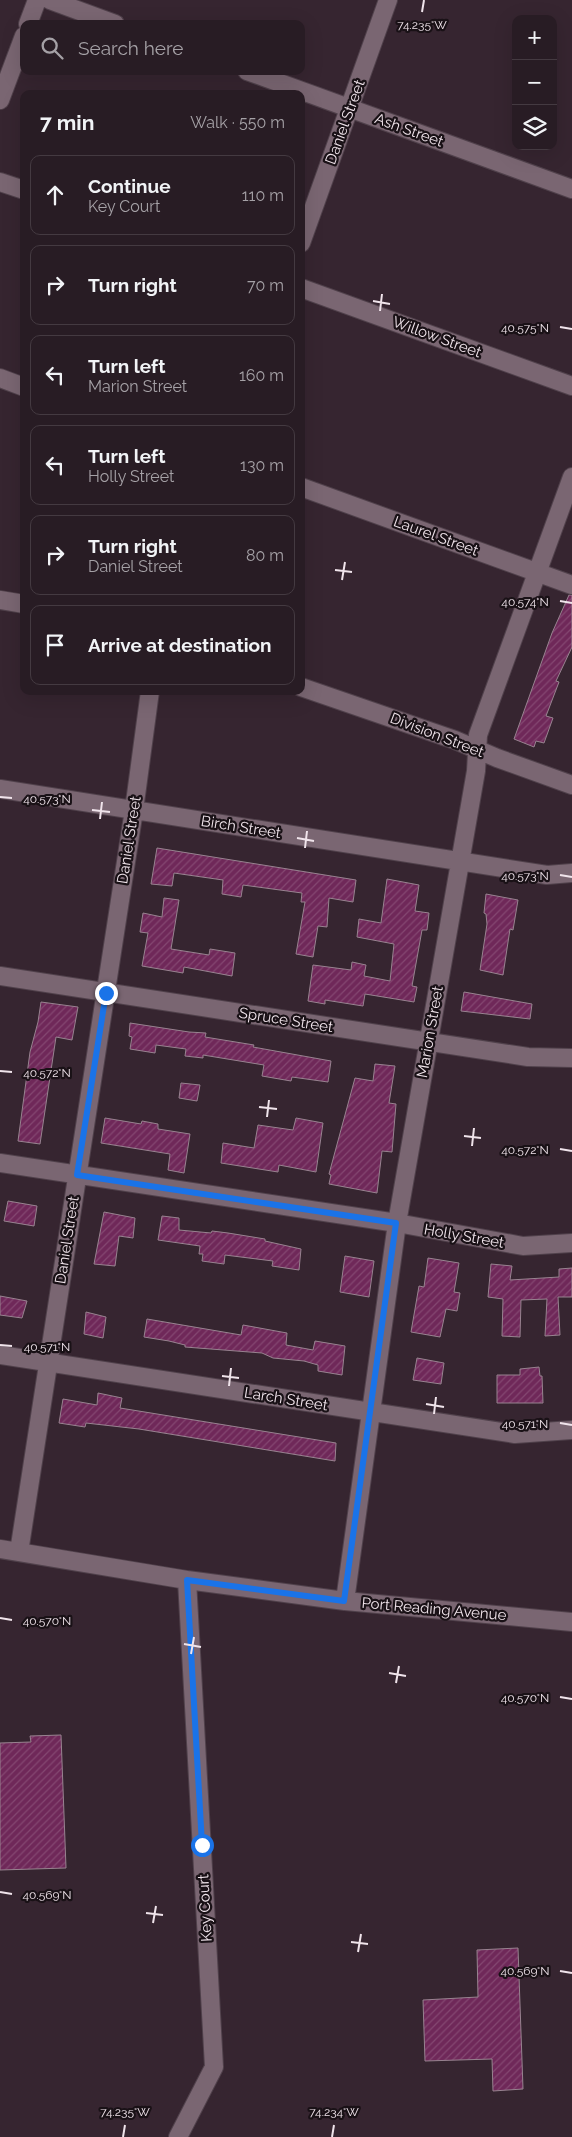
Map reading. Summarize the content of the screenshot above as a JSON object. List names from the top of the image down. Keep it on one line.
{"streets":{"street":["Daniel Street","Ash Street","Willow Street","Laurel Street","Division Street","Birch Street","Spruce Street","Marion Street","Holly Street","Larch Street","Port Reading Avenue","Key Court"]},"crossings":[["Daniel Street","Ash Street"],["Daniel Street","Birch Street"],["Daniel Street","Spruce Street"],["Daniel Street","Holly Street"],["Daniel Street","Larch Street"],["Daniel Street","Port Reading Avenue"],["Laurel Street","Marion Street"],["Division Street","Marion Street"],["Birch Street","Marion Street"],["Spruce Street","Marion Street"],["Marion Street","Holly Street"],["Marion Street","Larch Street"],["Marion Street","Port Reading Avenue"],["Port Reading Avenue","Key Court"]],"page":{"map_buttons":["+","−"],"search":"Search here","heading":["7 min","Walk · 550 m"],"list":[["Continue","Key Court","110 m"],["Turn right","70 m"],["Turn left","Marion Street","160 m"],["Turn left","Holly Street","130 m"],["Turn right","Daniel Street","80 m"],"Arrive at destination"]},"coordinates":["74.235°W","40.575°N","40.574°N","40.573°N","40.572°N","40.571°N","40.570°N","40.569°N","74.234°W"]}
